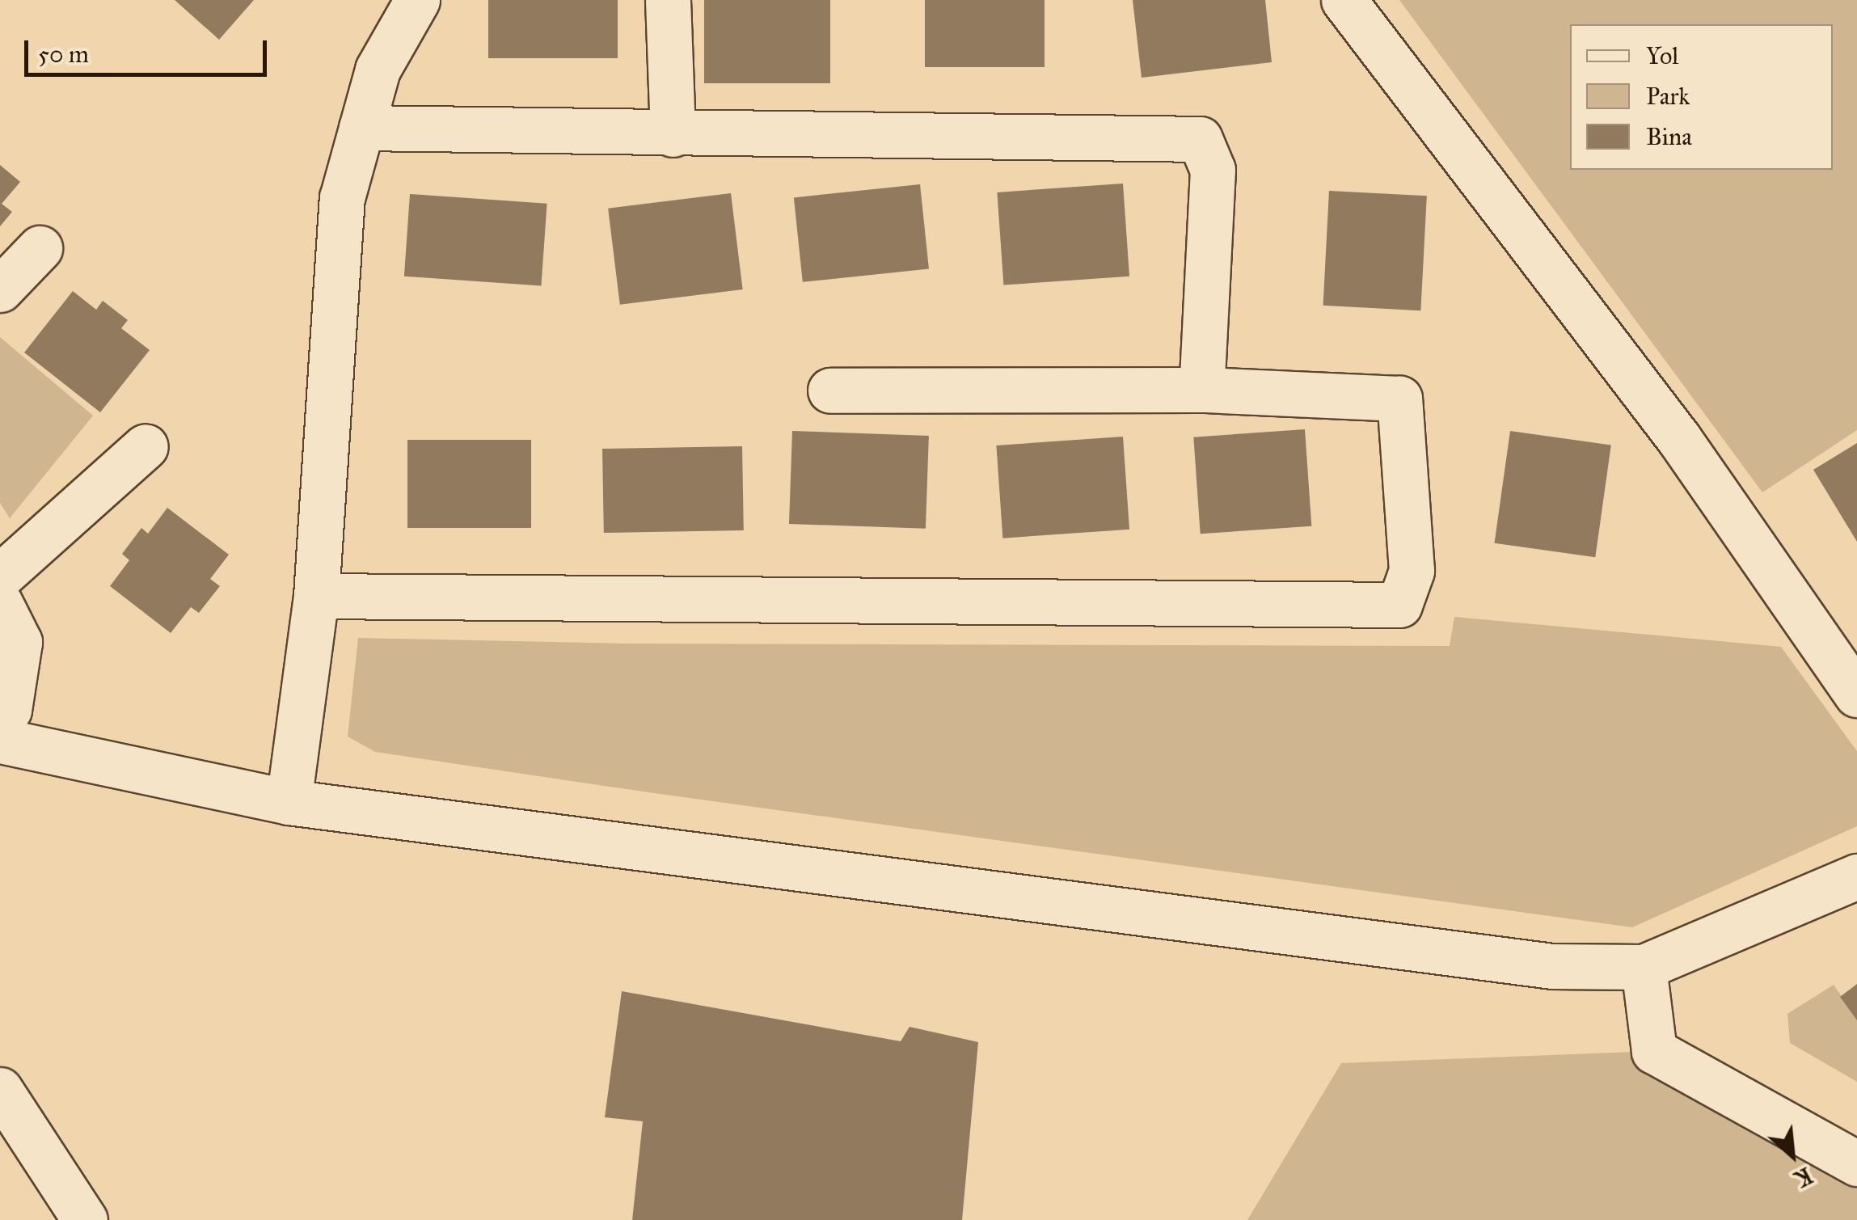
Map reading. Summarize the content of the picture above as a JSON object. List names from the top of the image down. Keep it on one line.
{"legend":["Yol","Park","Bina"],"scale_bar":"50 m","north":"bottom right"}
